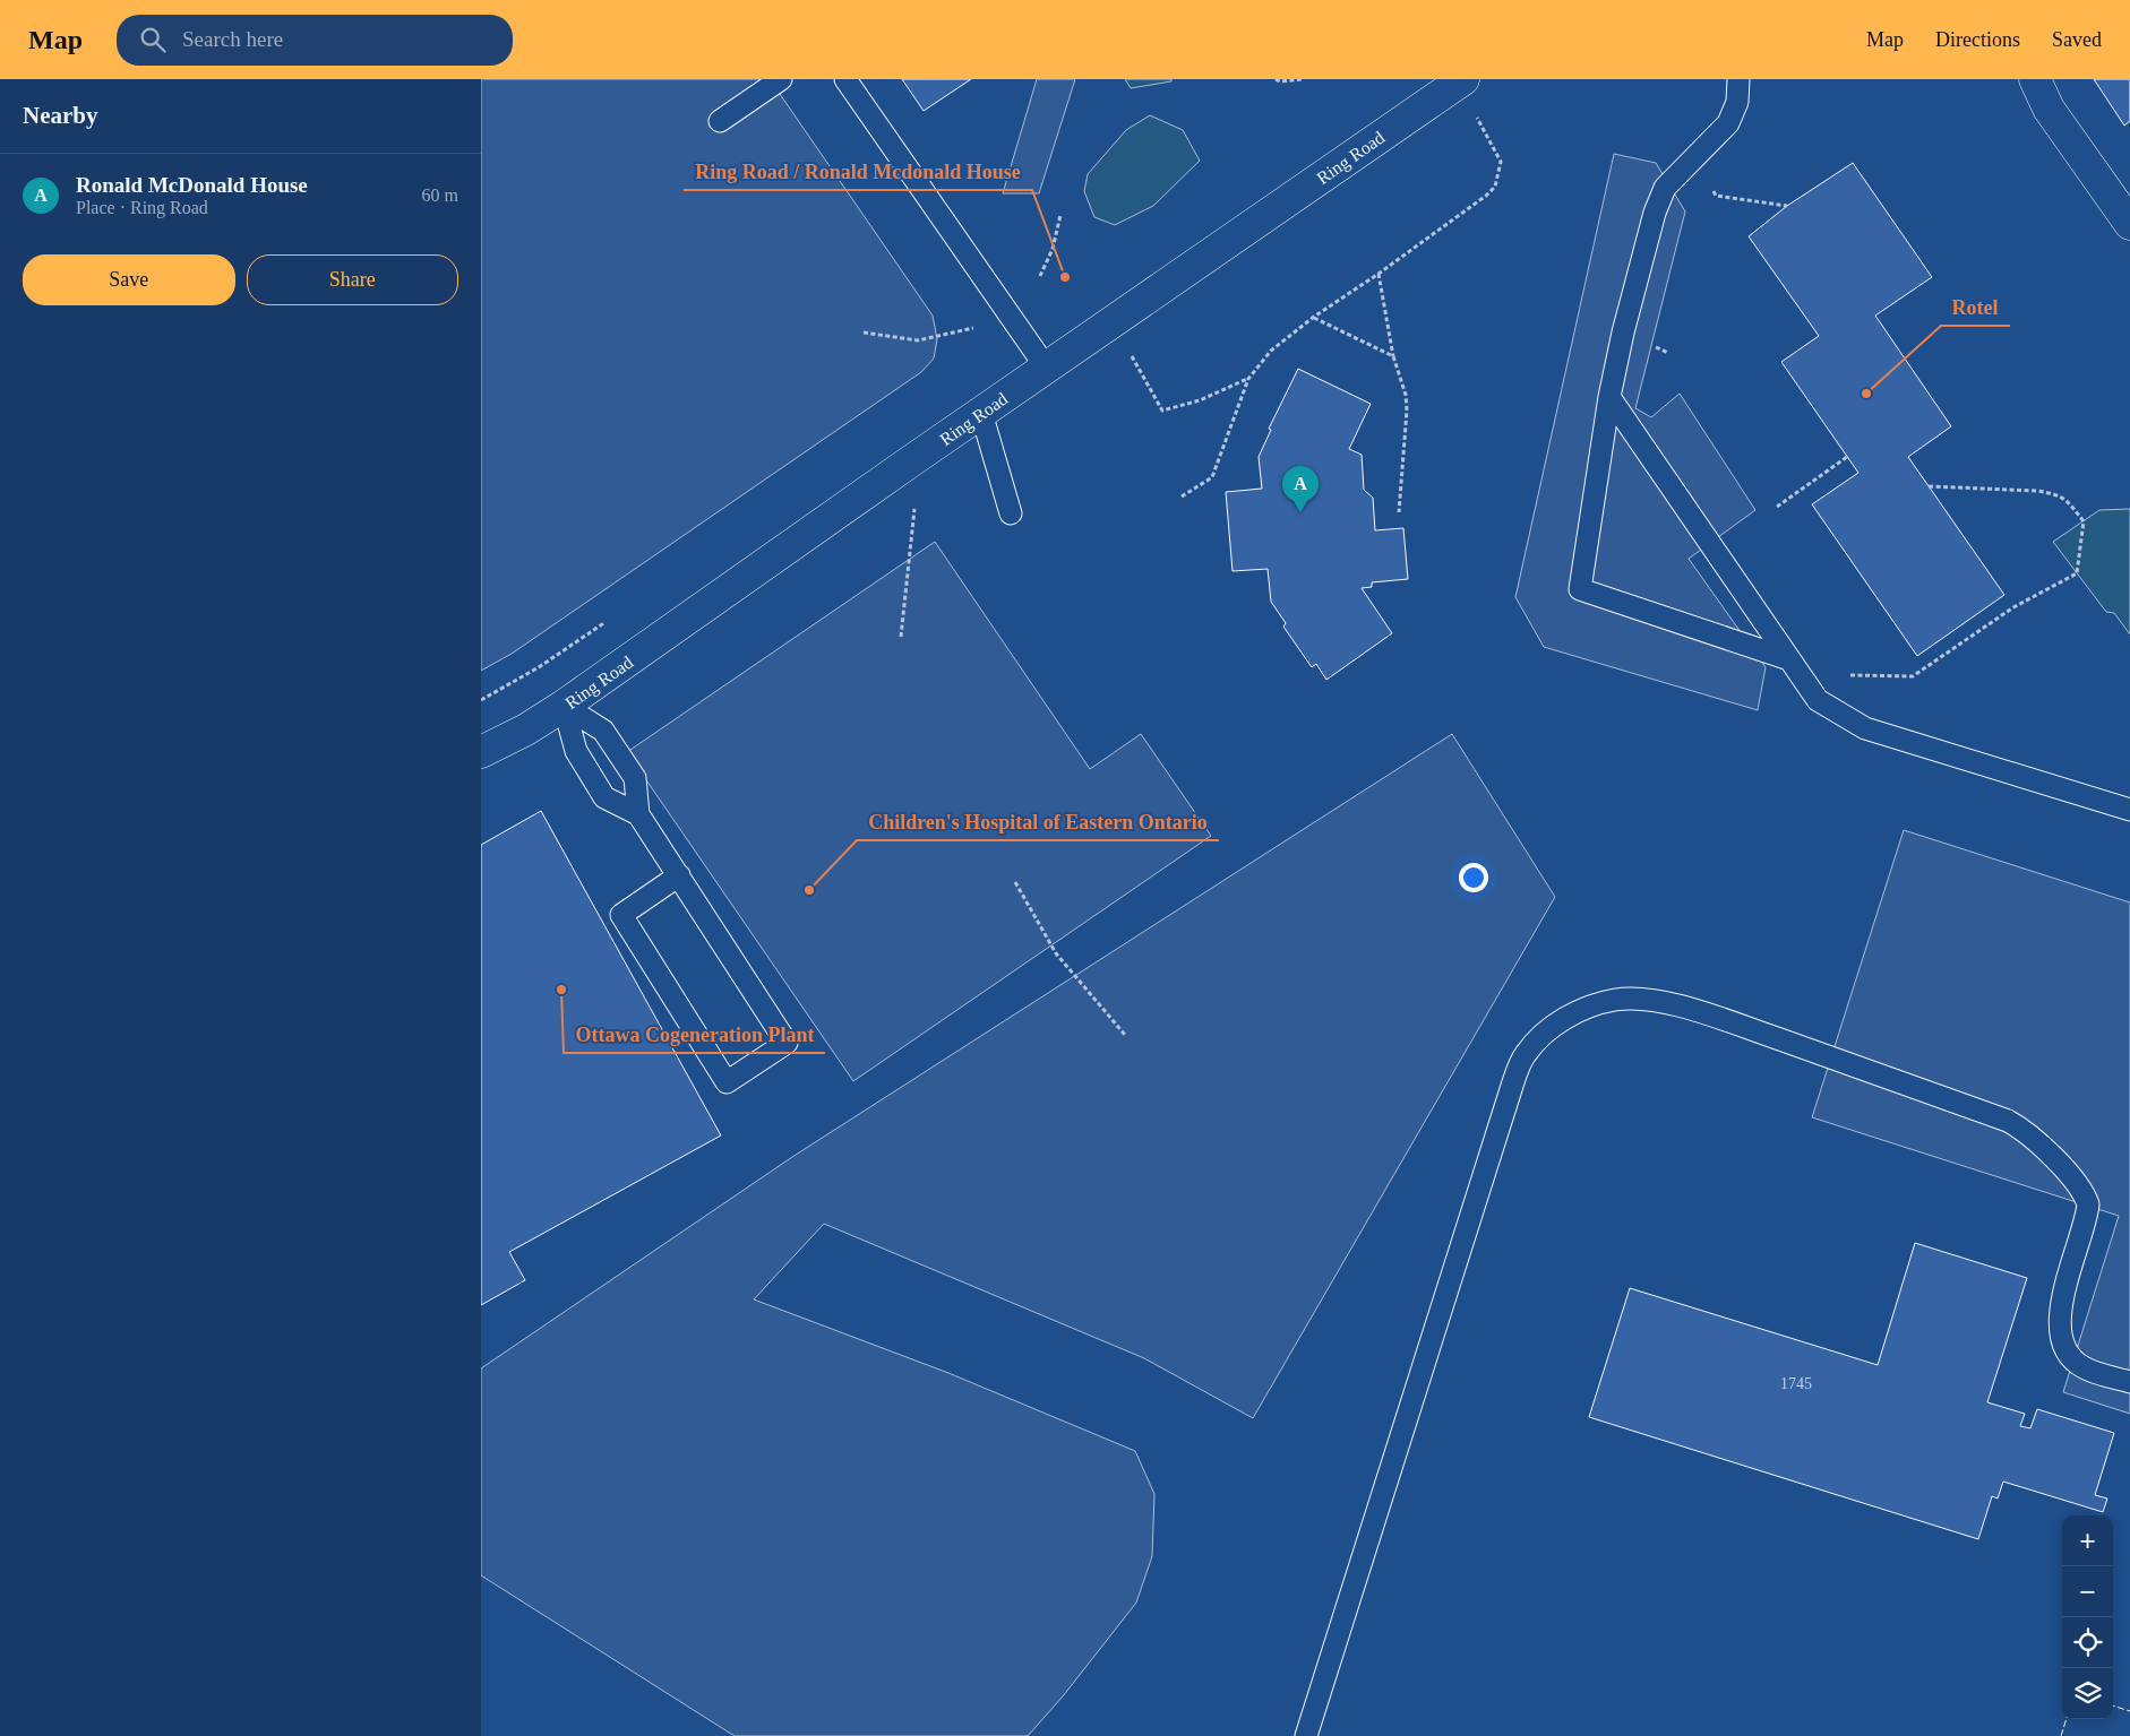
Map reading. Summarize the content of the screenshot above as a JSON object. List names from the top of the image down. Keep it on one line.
{"streets":{"street":["Ring Road"]},"places":["Ring Road / Ronald Mcdonald House","Rotel","Children's Hospital of Eastern Ontario","Ottawa Cogeneration Plant"],"house_numbers":["1745"],"page":{"header":"Map","search":"Search here","nav":["Map","Directions","Saved"],"heading":"Nearby","list":[{"mark":"A","name":"Ronald McDonald House","note":"Place · Ring Road","value":"60 m"}],"buttons":["Save","Share"],"pins":"A","map_buttons":["+","−"]}}
